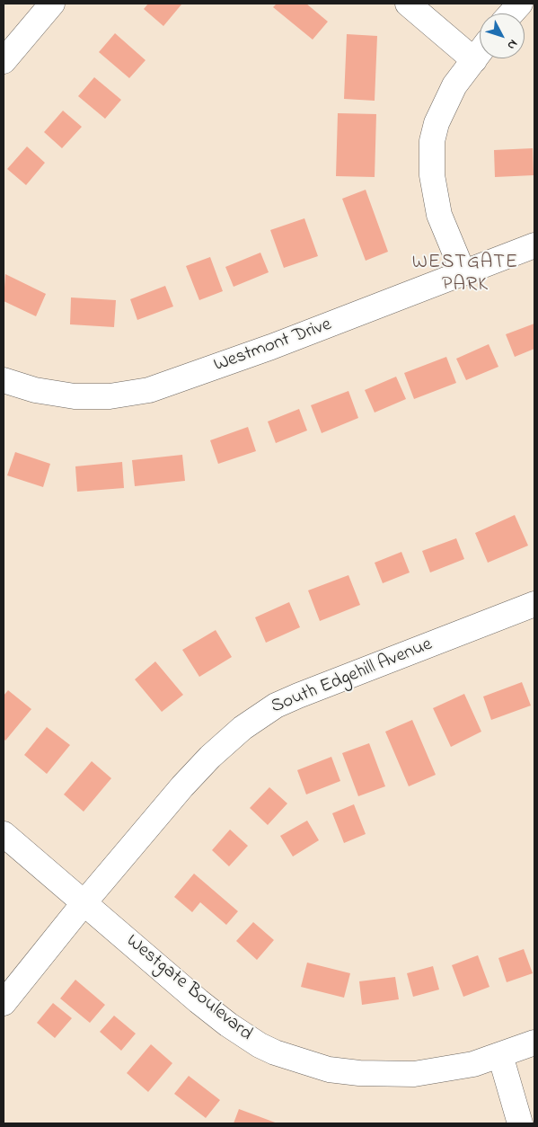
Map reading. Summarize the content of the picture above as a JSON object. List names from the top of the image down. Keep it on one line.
{"streets":{"street":["Westmont Drive","South Edgehill Avenue","Westgate Boulevard"]},"crossings":[["South Edgehill Avenue","Westgate Boulevard"]],"districts":["WESTGATE PARK"],"north":"bottom right"}
